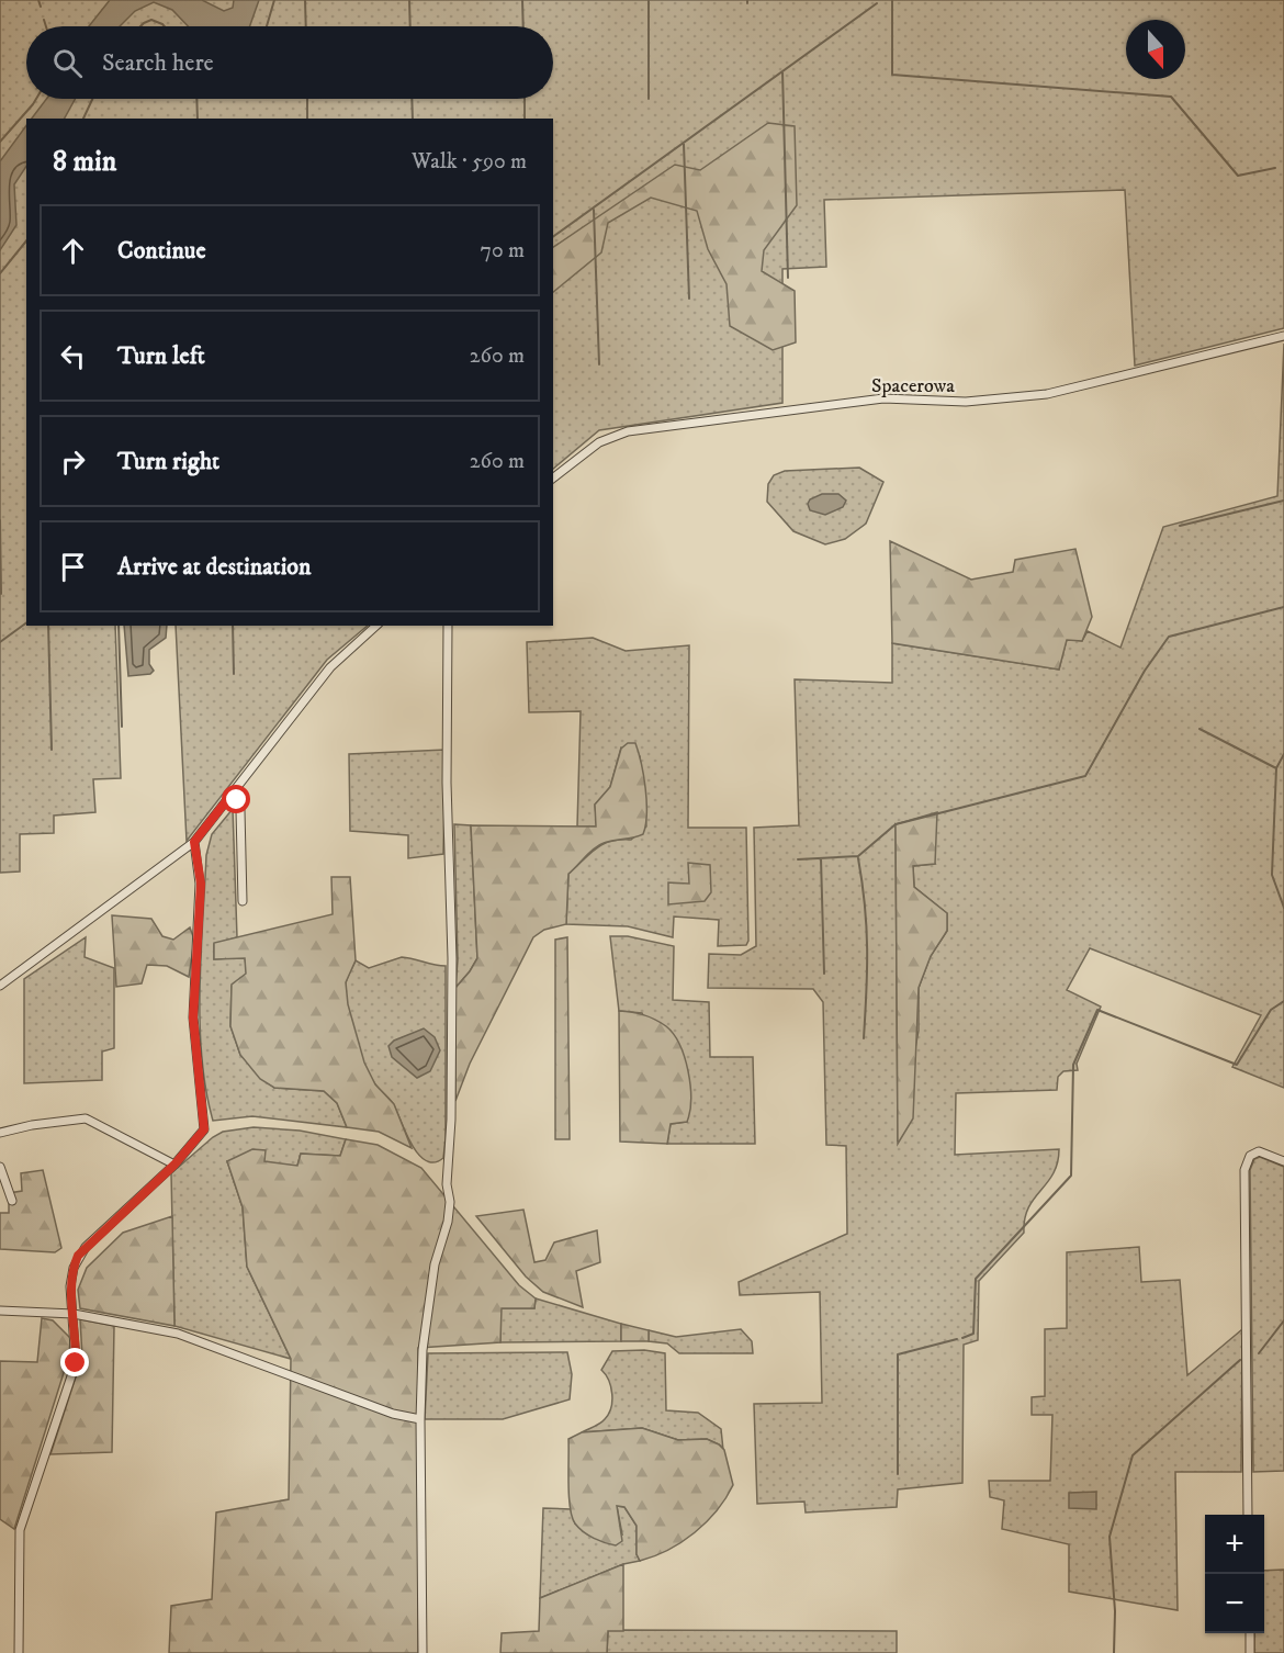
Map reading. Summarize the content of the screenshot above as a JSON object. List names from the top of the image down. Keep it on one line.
{"streets":{"street":["Spacerowa"]},"north":"bottom","page":{"search":"Search here","heading":["8 min","Walk · 590 m"],"list":[["Continue","70 m"],["Turn left","260 m"],["Turn right","260 m"],"Arrive at destination"],"map_buttons":["+","−"]}}
